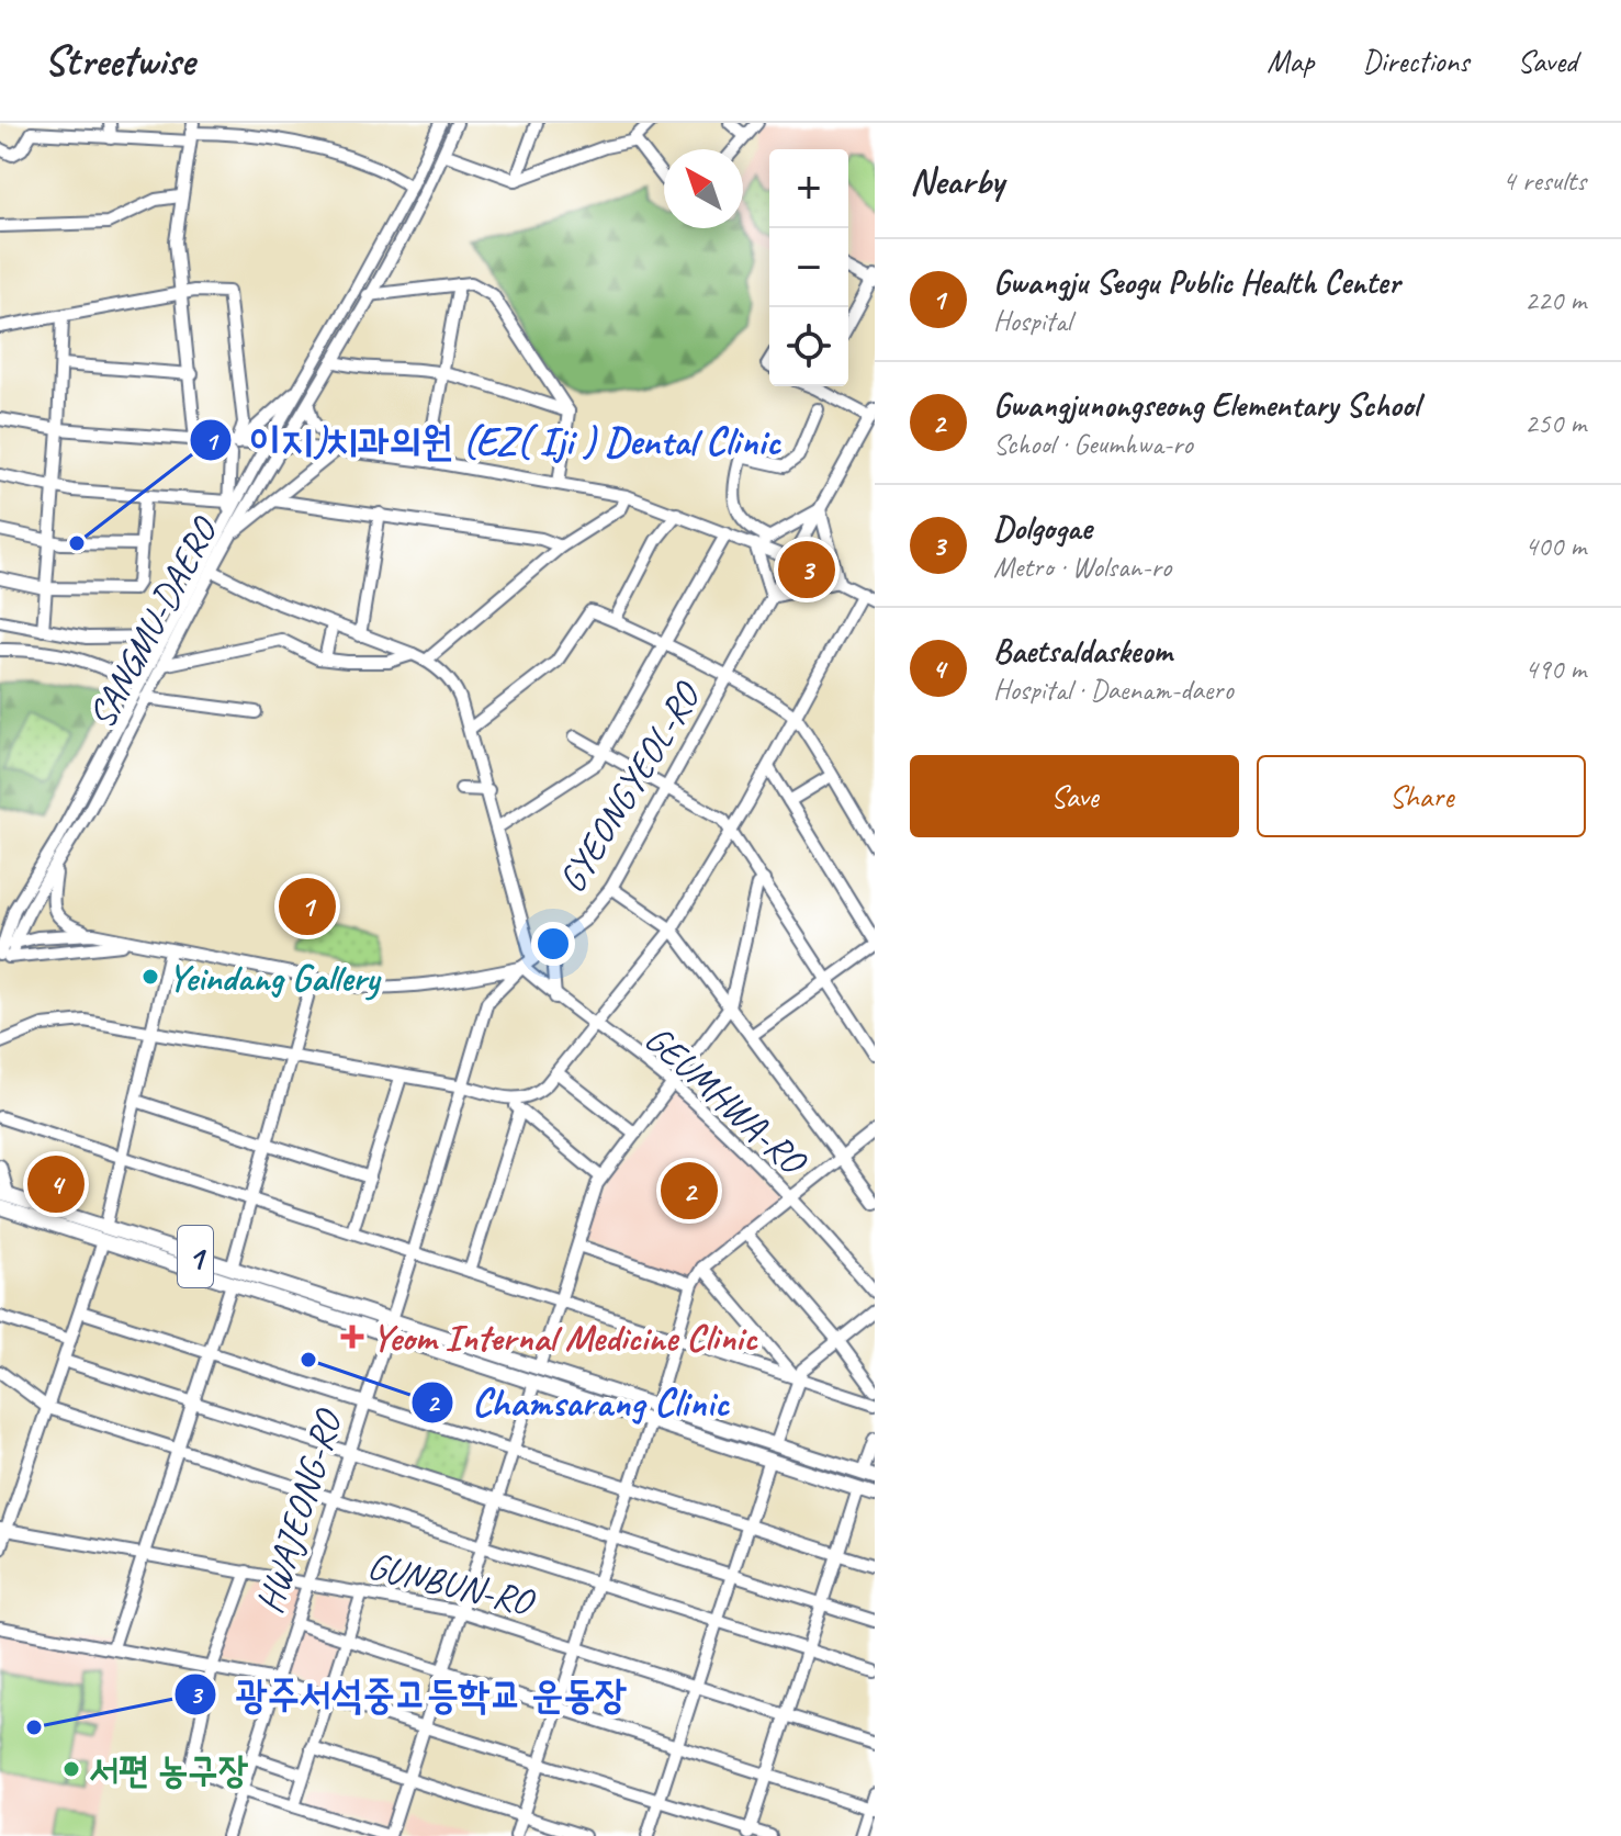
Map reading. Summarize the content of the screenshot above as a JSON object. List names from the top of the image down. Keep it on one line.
{"streets":{"main road":["1"],"street":["SANGMU-DAERO","GYEONGYEOL-RO","GEUMHWA-RO","HWAJEONG-RO","GUNBUN-RO"]},"crossings":[["SANGMU-DAERO","GYEONGYEOL-RO"],["GYEONGYEOL-RO","GEUMHWA-RO"],["GYEONGYEOL-RO","HWAJEONG-RO"],["GEUMHWA-RO","HWAJEONG-RO"],["1","HWAJEONG-RO"],["HWAJEONG-RO","GUNBUN-RO"]],"places":{"other":["이지)치과의원 (EZ( Iji ) Dental Clinic","Yeindang Gallery","Chamsarang Clinic","광주서석중고등학교 운동장","서편 농구장"],"health":["Yeom Internal Medicine Clinic"]},"north":"top left","page":{"header":"Streetwise","nav":["Map","Directions","Saved"],"heading":["Nearby","4 results"],"map_buttons":["+","−"],"list":[{"mark":"1","name":"Gwangju Seogu Public Health Center","note":"Hospital","value":"220 m"},{"mark":"2","name":"Gwangjunongseong Elementary School","note":"School · Geumhwa-ro","value":"250 m"},{"mark":"3","name":"Dolgogae","note":"Metro · Wolsan-ro","value":"400 m"},{"mark":"4","name":"Baetsaldaskeom","note":"Hospital · Daenam-daero","value":"490 m"}],"pins":["3","1","4","2"],"buttons":["Save","Share"]}}
